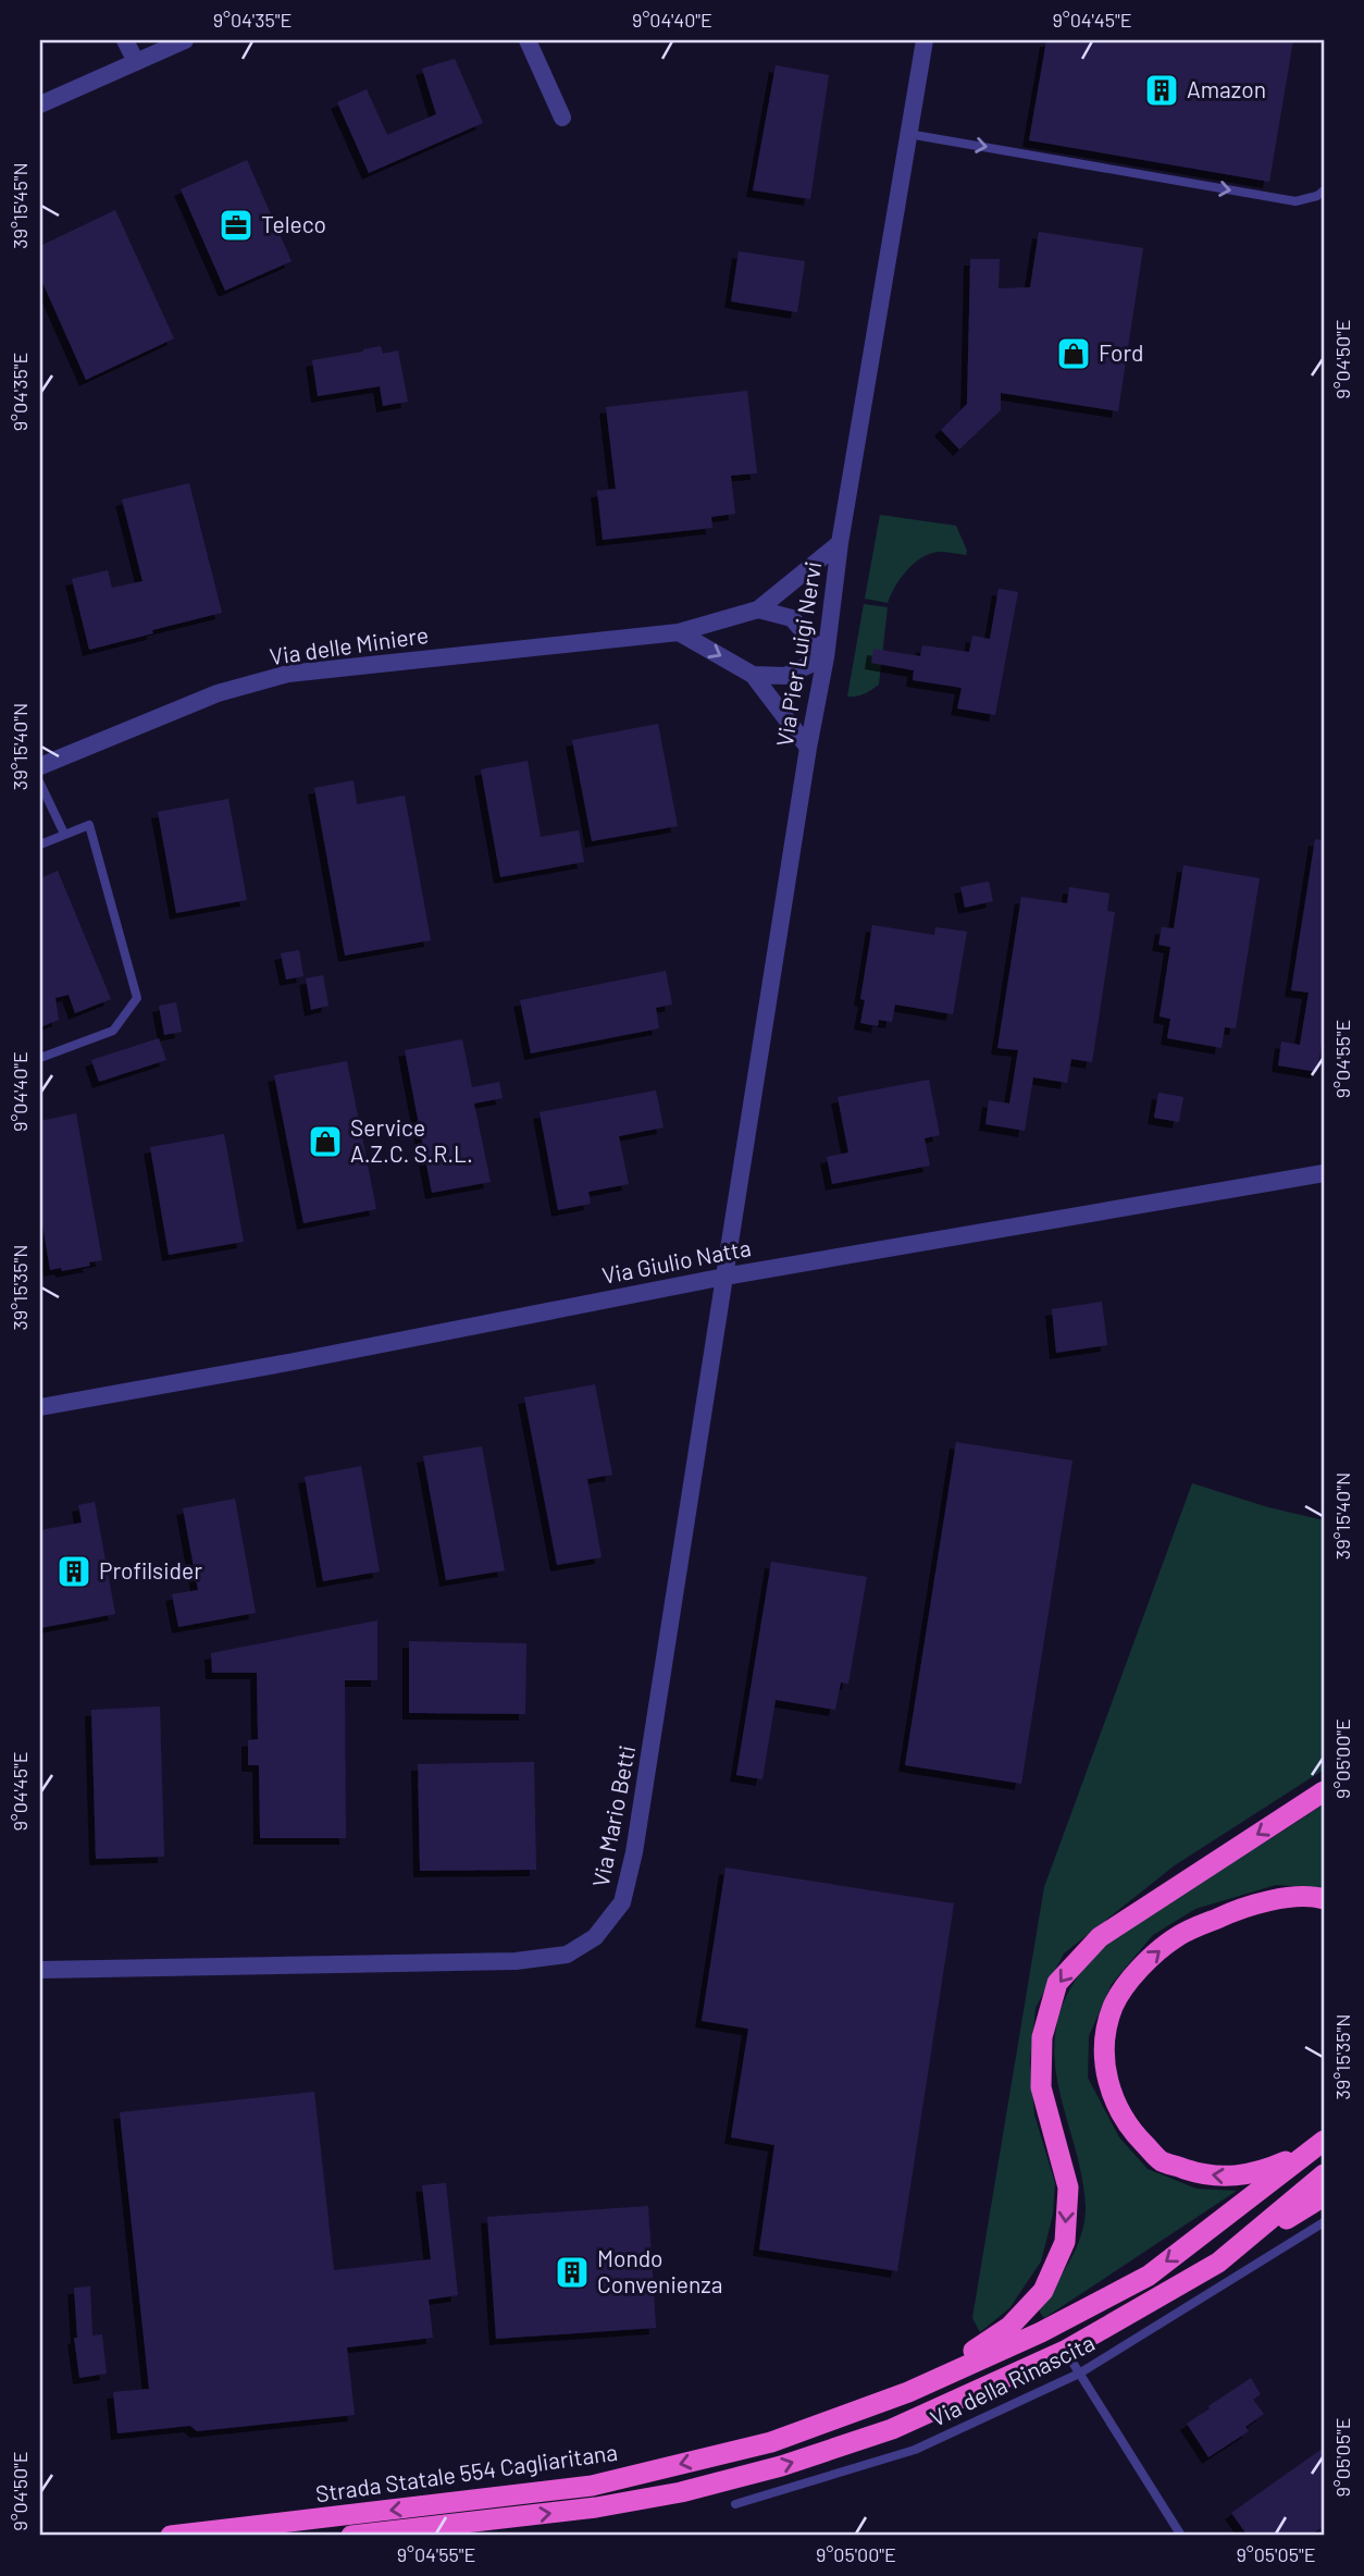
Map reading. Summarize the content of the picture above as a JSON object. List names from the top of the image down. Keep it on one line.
{"streets":{"highway":["Strada Statale 554 Cagliaritana"],"street":["Via delle Miniere","Via Pier Luigi Nervi","Via Giulio Natta","Via Mario Betti"],"lane":["Via della Rinascita"]},"crossings":[["Via delle Miniere","Via Pier Luigi Nervi"],["Via Pier Luigi Nervi","Via Giulio Natta"],["Via Pier Luigi Nervi","Via Mario Betti"],["Via Giulio Natta","Via Mario Betti"]],"places":{"building":["Amazon","Profilsider","Mondo Convenienza"],"office":["Teleco"],"shop":["Ford","Service A.Z.C. S.R.L."]},"coordinates":["9°04'35\"E","9°04'40\"E","9°04'45\"E","39°15'45\"N","9°04'50\"E","39°15'40\"N","9°04'55\"E","39°15'35\"N","9°05'00\"E","9°05'05\"E"]}
